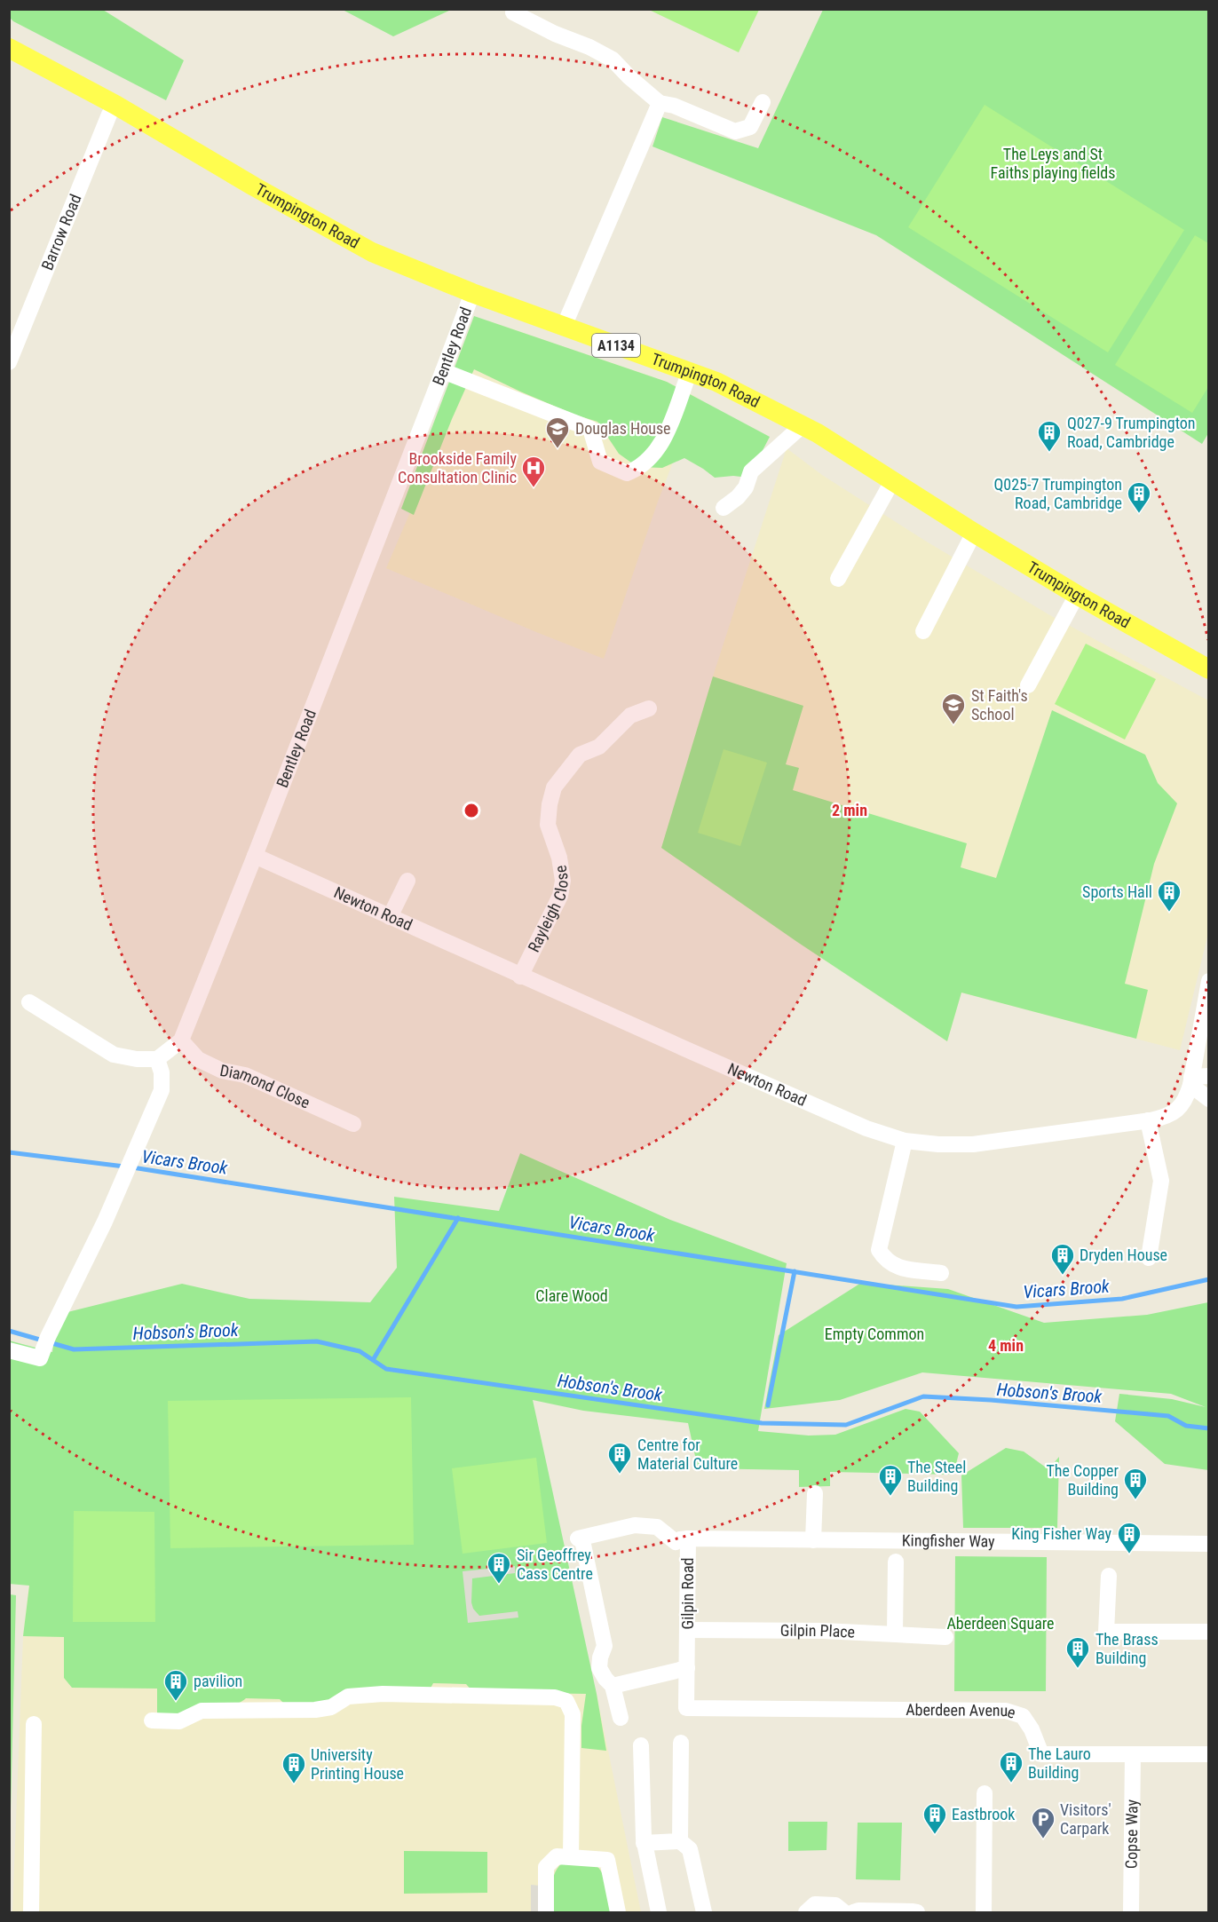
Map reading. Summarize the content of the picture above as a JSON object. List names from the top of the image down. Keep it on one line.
{"streets":{"main road":["Trumpington Road","A1134"],"street":["Barrow Road","Bentley Road","Newton Road","Rayleigh Close","Diamond Close","Kingfisher Way","Gilpin Road","Gilpin Place","Aberdeen Avenue","Copse Way"]},"crossings":[["Trumpington Road","Barrow Road"],["Trumpington Road","Bentley Road"],["Bentley Road","Newton Road"],["Bentley Road","Diamond Close"],["Newton Road","Rayleigh Close"],["Kingfisher Way","Gilpin Road"],["Gilpin Road","Gilpin Place"],["Gilpin Road","Aberdeen Avenue"],["Aberdeen Avenue","Copse Way"]],"water":["Vicars Brook","Hobson's Brook"],"parks":["The Leys and St Faiths playing fields","Clare Wood","Empty Common","Aberdeen Square"],"places":{"school or university":["Douglas House","St Faith's School"],"building":["Q027-9 Trumpington Road, Cambridge","Q025-7 Trumpington Road, Cambridge","Sports Hall","Dryden House","Centre for Material Culture","The Steel Building","The Copper Building","King Fisher Way","Sir Geoffrey Cass Centre","The Brass Building","pavilion","The Lauro Building","University Printing House","Eastbrook"],"hospital":["Brookside Family Consultation Clinic"],"parking":["Visitors' Carpark"]},"rings":["2 min","4 min"]}
